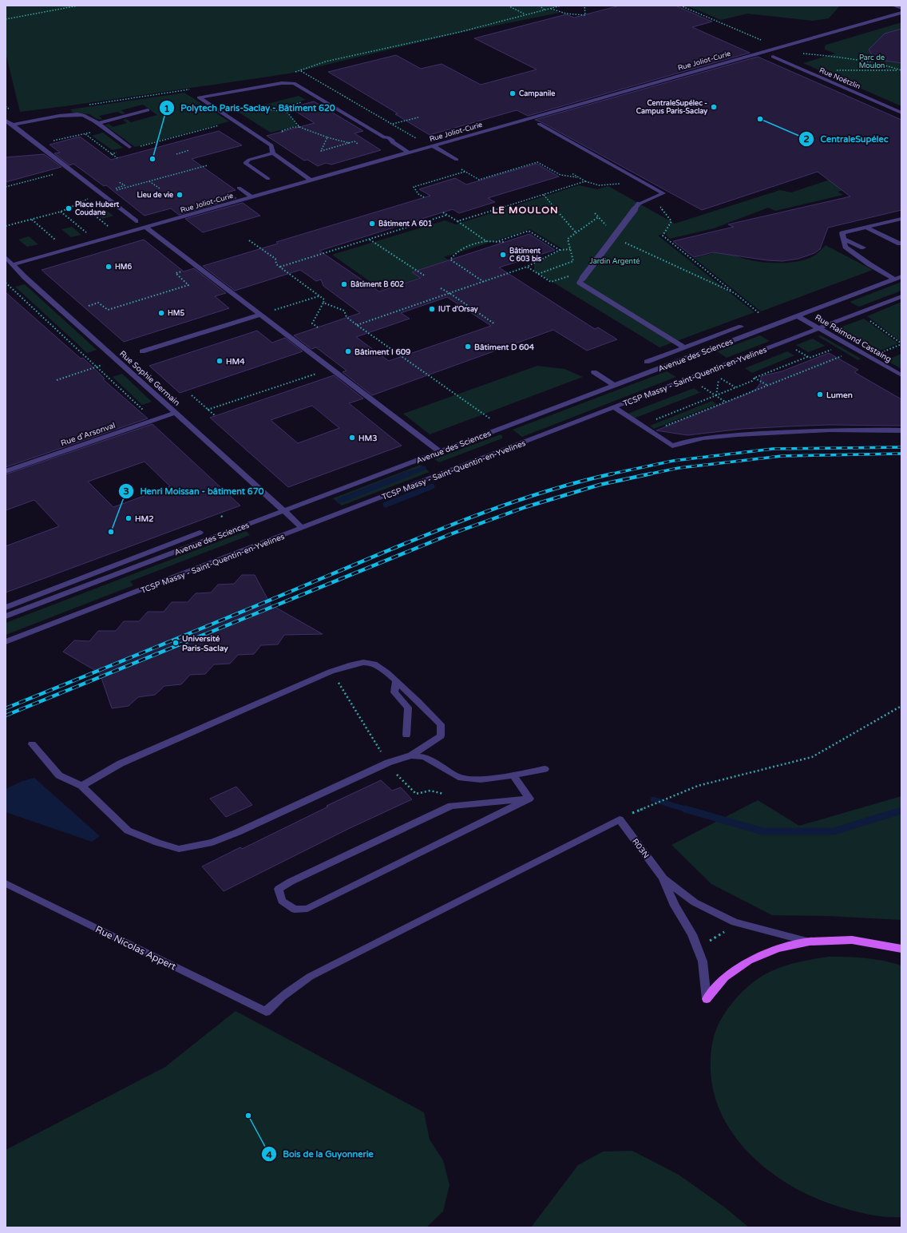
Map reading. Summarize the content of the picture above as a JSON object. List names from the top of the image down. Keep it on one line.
{"streets":{"street":["Rue Joliot-Curie","Rue Noëtzlin","Rue Raimond Castaing","Avenue des Sciences","TCSP Massy - Saint-Quentin-en-Yvelines","Rue Sophie Germain","Rue d'Arsonval","R03N","Rue Nicolas Appert"]},"crossings":[["Rue Joliot-Curie","Rue Sophie Germain"],["Rue Raimond Castaing","Avenue des Sciences"],["Rue Raimond Castaing","TCSP Massy - Saint-Quentin-en-Yvelines"],["Avenue des Sciences","Rue Sophie Germain"],["Rue Sophie Germain","Rue d'Arsonval"],["R03N","Rue Nicolas Appert"]],"districts":["LE MOULON"],"parks":["Parc de Moulon","Jardin Argenté"],"places":["Campanile","CentraleSupélec - Campus Paris-Saclay","CentraleSupélec","Polytech Paris-Saclay - Bâtiment 620","Lieu de vie","Place Hubert Coudane","Bâtiment A 601","Bâtiment C 603 bis","HM6","Bâtiment B 602","IUT d'Orsay","HM5","Bâtiment D 604","Bâtiment I 609","HM4","Lumen","HM3","HM2","Henri Moissan - bâtiment 670","Université Paris-Saclay","Bois de la Guyonnerie"]}
